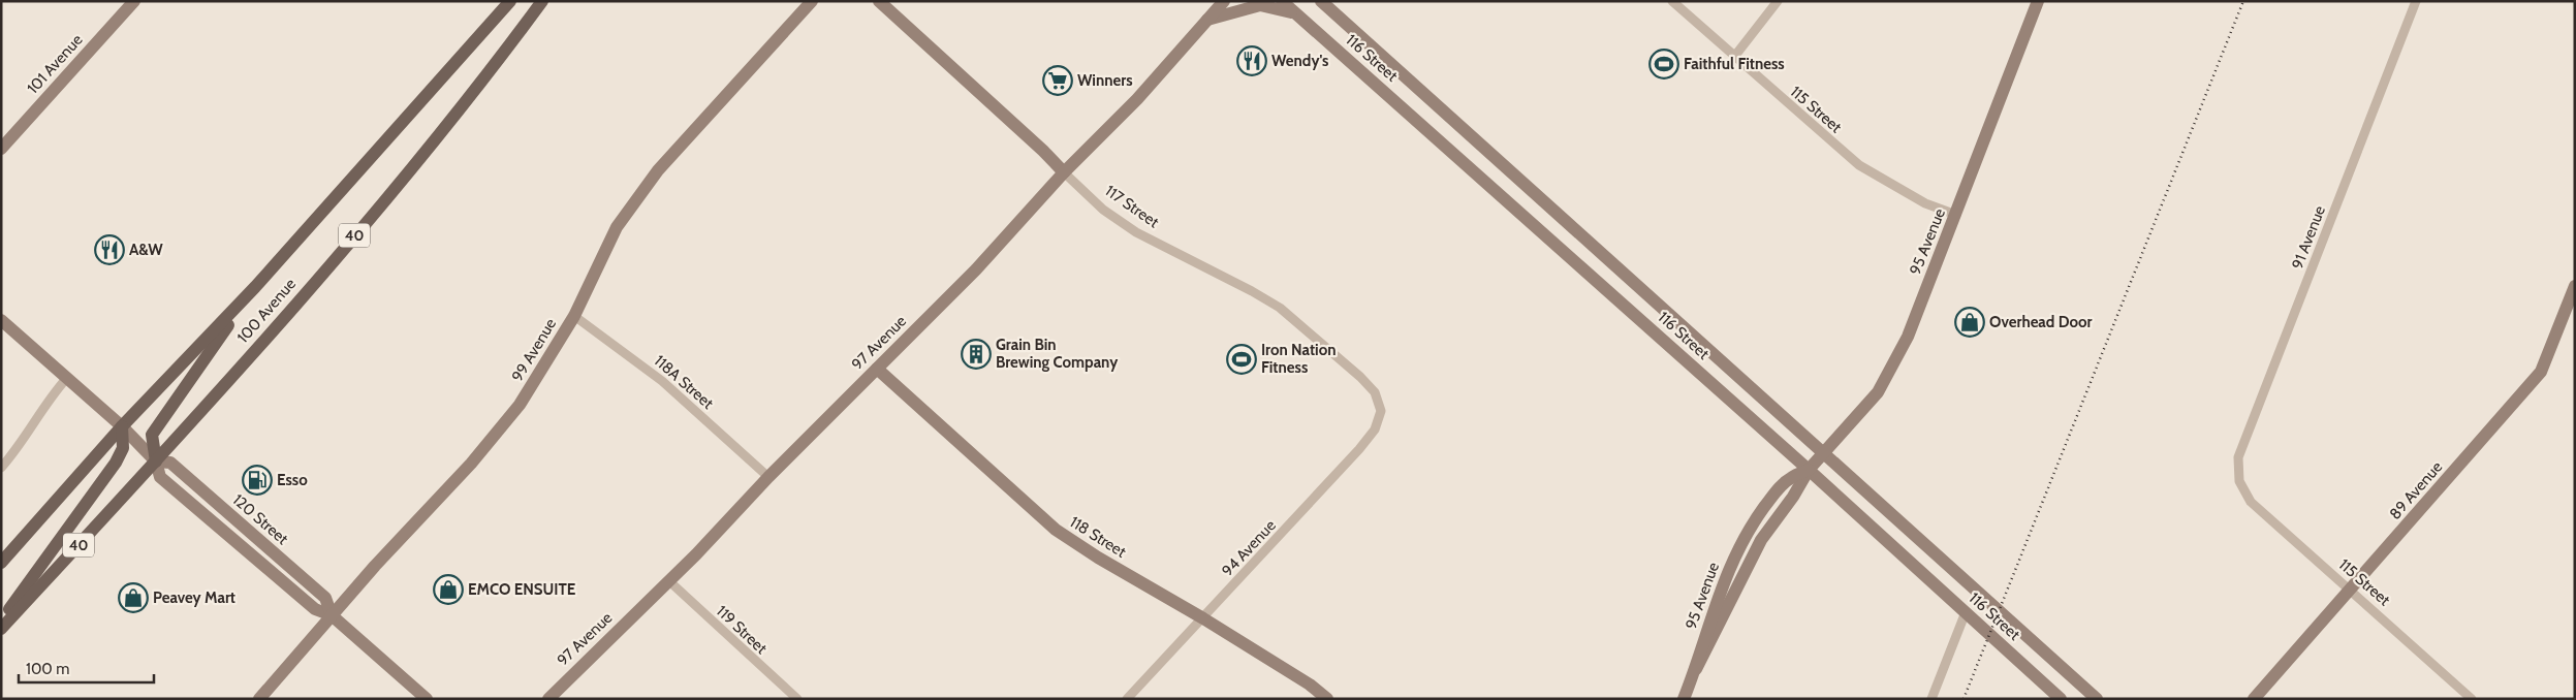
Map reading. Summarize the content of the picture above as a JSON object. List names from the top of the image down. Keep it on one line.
{"streets":{"main road":["40","100 Avenue"],"street":["116 Street","101 Avenue","115 Street","117 Street","91 Avenue","95 Avenue","97 Avenue","99 Avenue","118A Street","89 Avenue","118 Street","94 Avenue","119 Street"]},"crossings":[["116 Street","95 Avenue"],["115 Street","91 Avenue"],["115 Street","95 Avenue"],["115 Street","89 Avenue"],["117 Street","97 Avenue"],["117 Street","94 Avenue"],["97 Avenue","118A Street"],["97 Avenue","118 Street"],["97 Avenue","119 Street"],["99 Avenue","118A Street"],["118 Street","94 Avenue"]],"places":{"restaurant":["Wendy's","A&W"],"sports":["Faithful Fitness","Iron Nation Fitness"],"supermarket":["Winners"],"shop":["Overhead Door","EMCO ENSUITE","Peavey Mart"],"building":["Grain Bin Brewing Company"],"fuel station":["Esso"]},"scale_bar":"100 m"}
